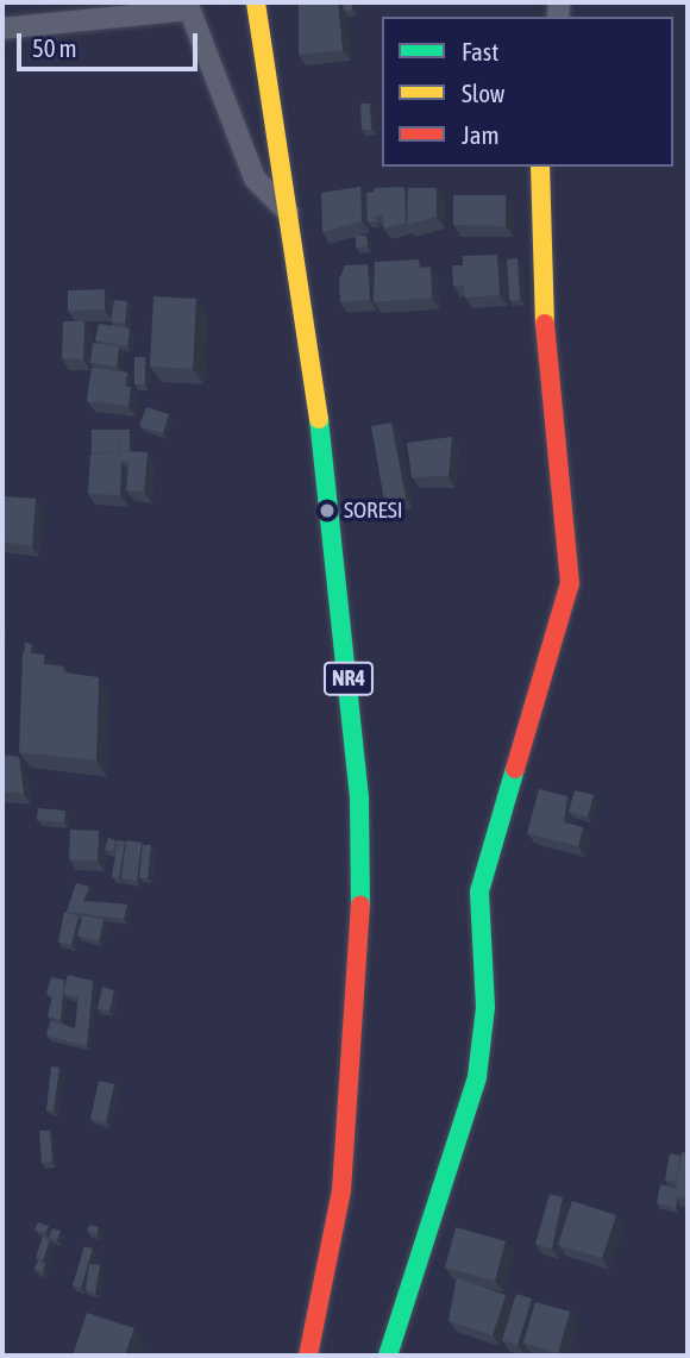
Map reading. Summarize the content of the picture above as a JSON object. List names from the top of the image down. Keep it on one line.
{"streets":{"main road":["NR4"]},"places":["SORESI"],"legend":["Fast","Slow","Jam"],"scale_bar":"50 m"}
